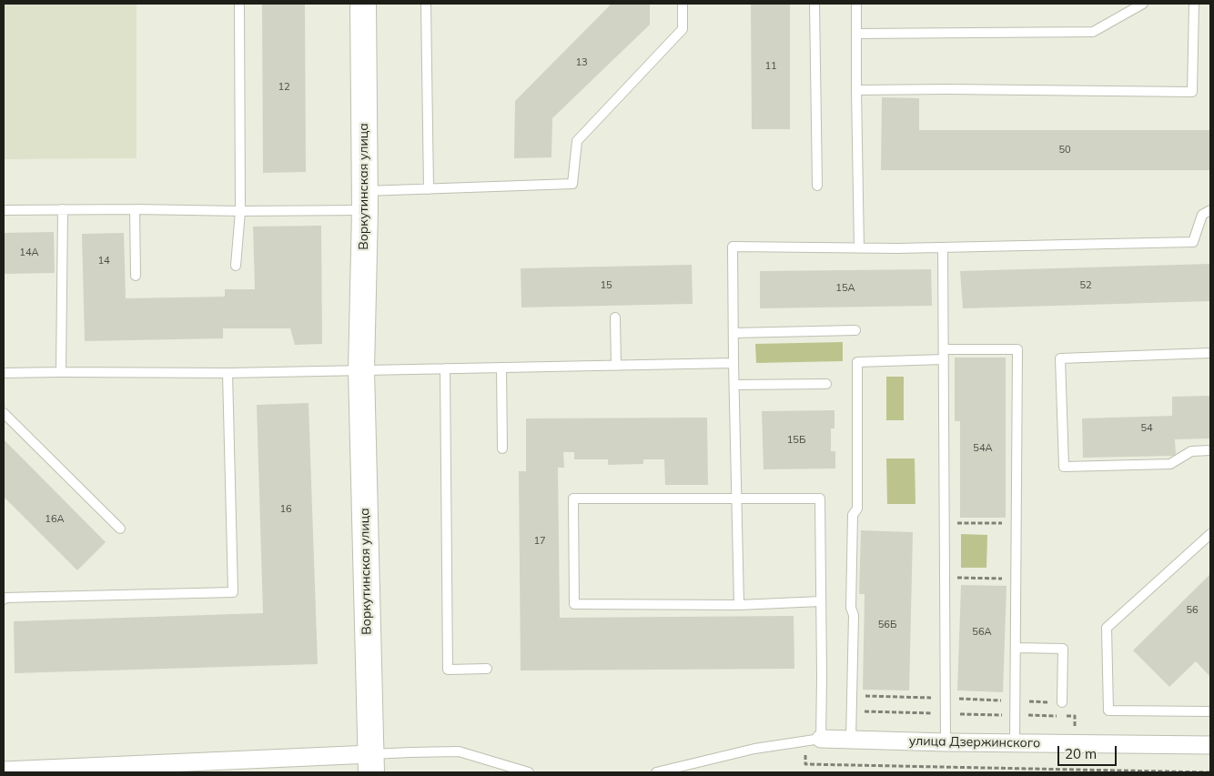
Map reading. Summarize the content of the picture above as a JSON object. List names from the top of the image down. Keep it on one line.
{"streets":{"street":["Воркутинская улица","улица Дзержинского"]},"house_numbers":["13","11","12","50","14А","14","15","52","15А","54","15Б","54А","16","16А","17","56","56Б","56А"],"scale_bar":"20 m"}
